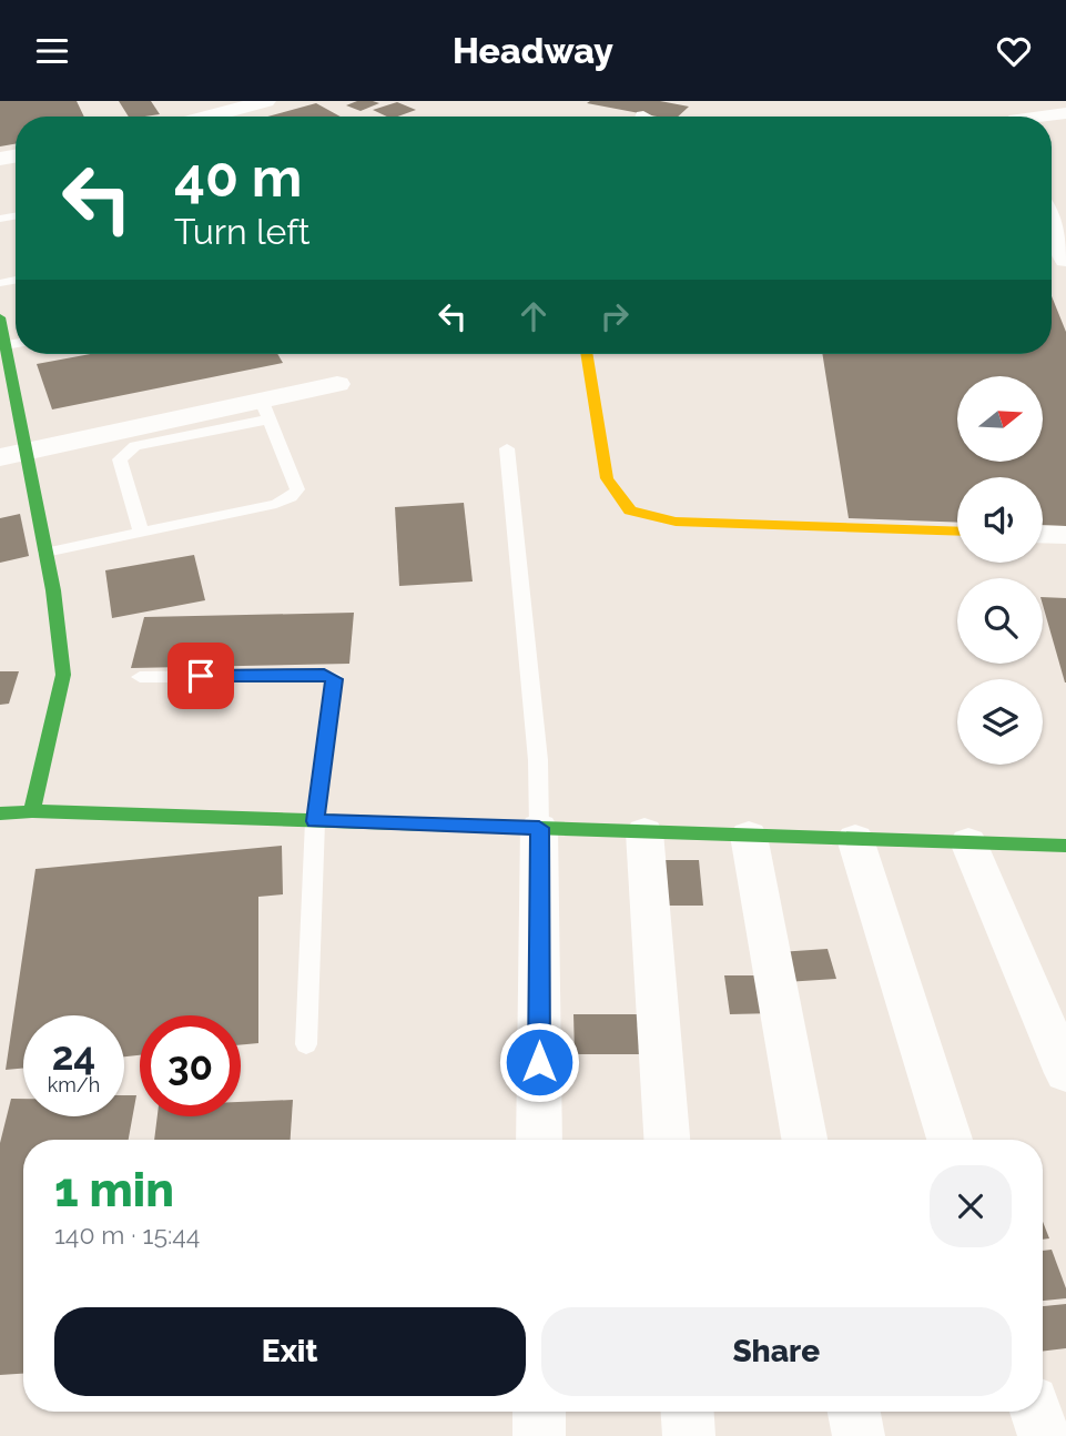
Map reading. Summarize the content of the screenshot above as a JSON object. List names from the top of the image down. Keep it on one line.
{"north":"right","page":{"header":"Headway","turn":["40 m","Turn left"],"speed":"24 km/h","limit":"30","heading":["1 min","140 m · 15:44"],"buttons":["Exit","Share"]}}
